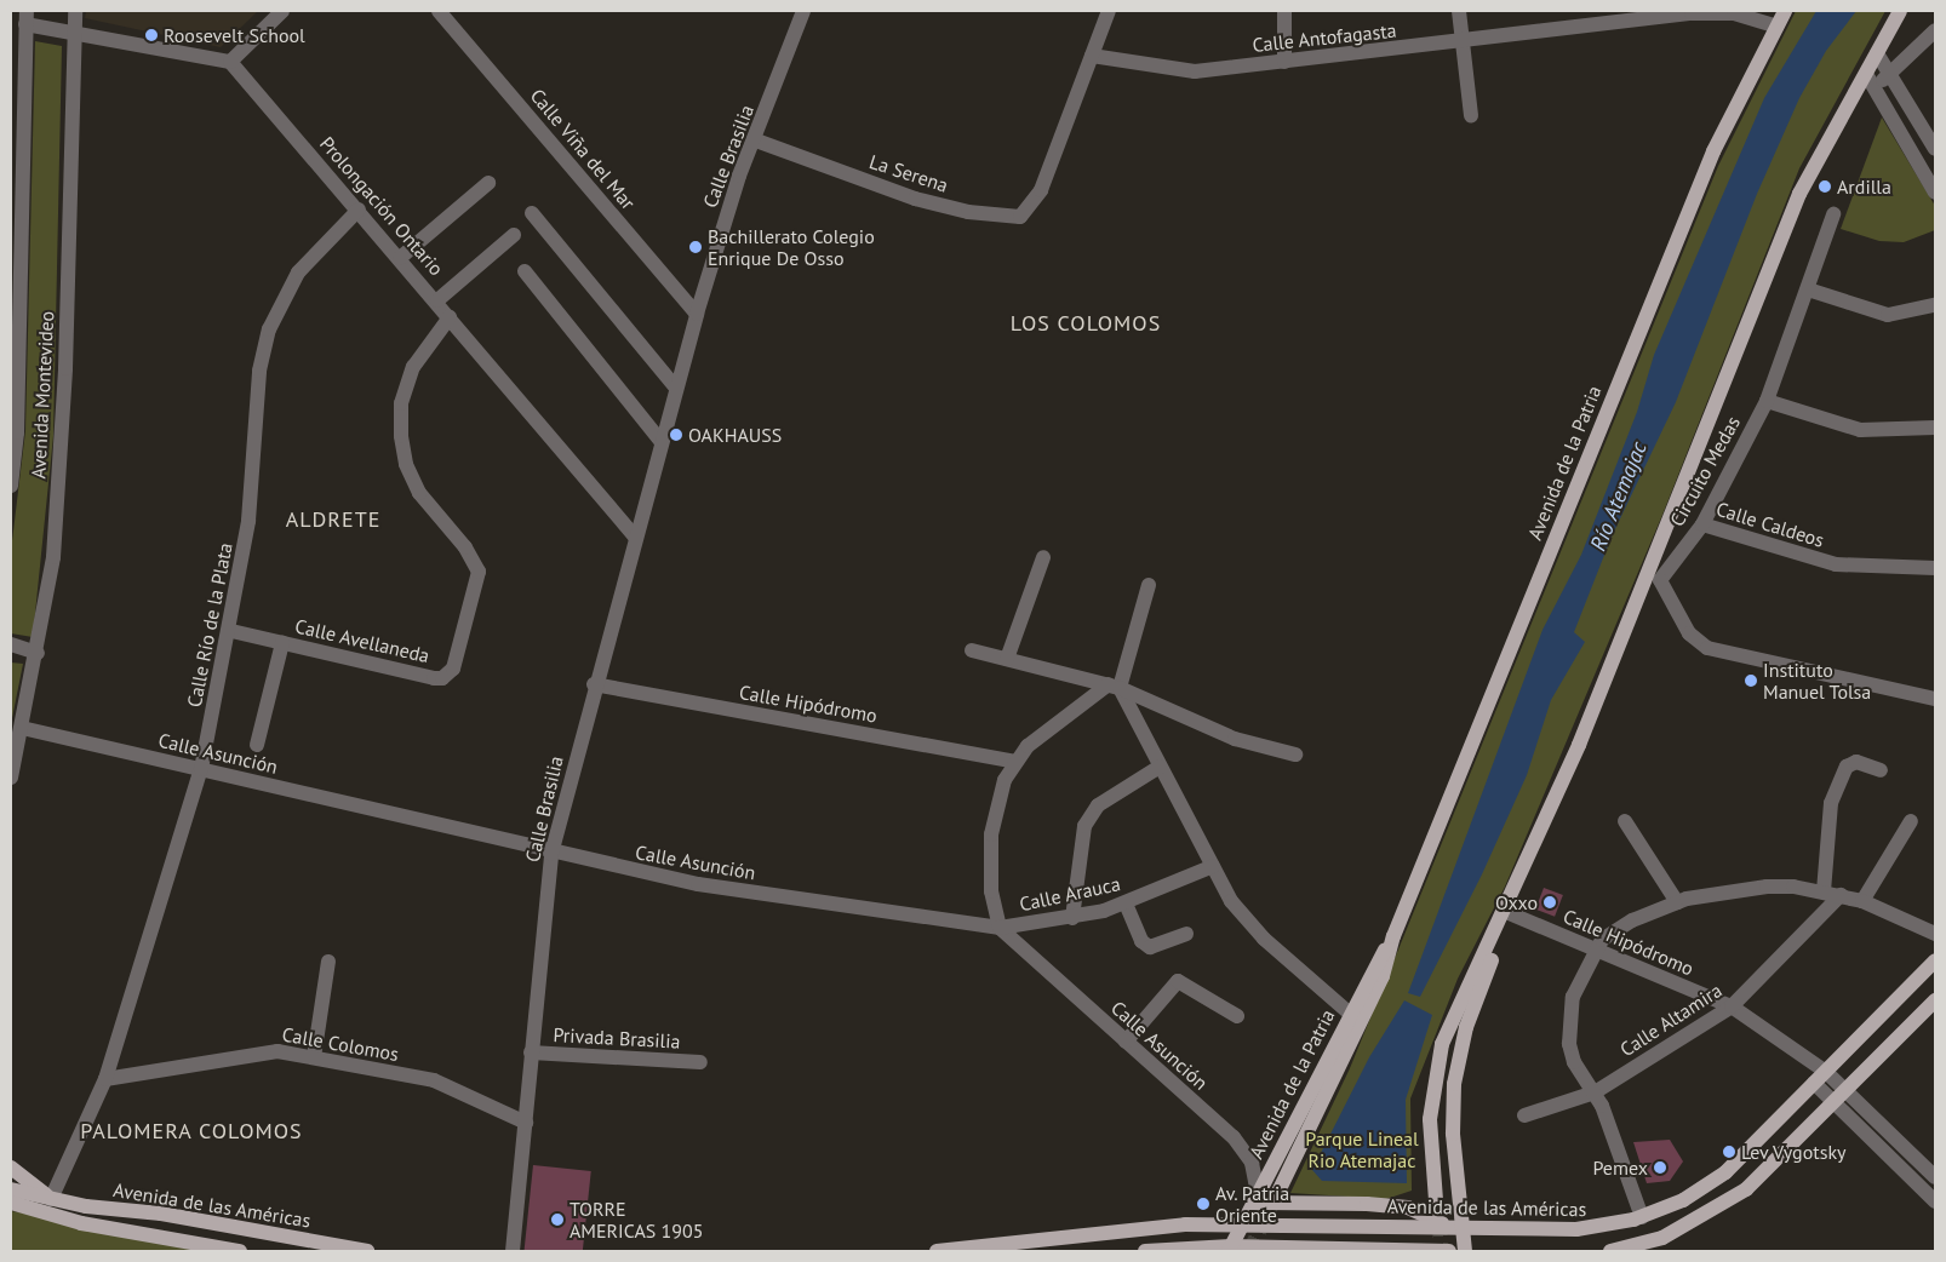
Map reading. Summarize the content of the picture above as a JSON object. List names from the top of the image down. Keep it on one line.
{"streets":{"main road":["Avenida de la Patria","Avenida de las Américas"],"street":["Calle Antofagasta","Calle Viña del Mar","Calle Brasilia","La Serena","Prolongación Ontario","Avenida Montevideo","Circuito Medas","Calle Caldeos","Calle Río de la Plata","Calle Avellaneda","Calle Hipódromo","Calle Asunción","Calle Arauca","Calle Altamira","Privada Brasilia","Calle Colomos"]},"crossings":[["Calle Antofagasta","La Serena"],["Calle Antofagasta","Avenida de la Patria"],["Calle Viña del Mar","Calle Brasilia"],["Calle Brasilia","La Serena"],["Calle Brasilia","Prolongación Ontario"],["Calle Brasilia","Calle Hipódromo"],["Calle Brasilia","Calle Asunción"],["Calle Brasilia","Privada Brasilia"],["Calle Brasilia","Calle Colomos"],["Prolongación Ontario","Calle Río de la Plata"],["Prolongación Ontario","Calle Avellaneda"],["Avenida Montevideo","Calle Asunción"],["Avenida de la Patria","Calle Asunción"],["Avenida de la Patria","Avenida de las Américas"],["Circuito Medas","Calle Caldeos"],["Calle Río de la Plata","Calle Avellaneda"],["Calle Río de la Plata","Calle Asunción"],["Calle Río de la Plata","Calle Colomos"],["Calle Río de la Plata","Avenida de las Américas"],["Calle Hipódromo","Calle Altamira"],["Calle Hipódromo","Avenida de las Américas"],["Calle Asunción","Calle Arauca"]],"districts":["LOS COLOMOS","ALDRETE","PALOMERA COLOMOS"],"water":["Río Atemajac"],"parks":["Parque Lineal Rio Atemajac"],"places":["Roosevelt School","Ardilla","Bachillerato Colegio Enrique De Osso","OAKHAUSS","Instituto Manuel Tolsa","Oxxo","Lev Vygotsky","Pemex","Av. Patria Oriente","TORRE AMERICAS 1905"]}
